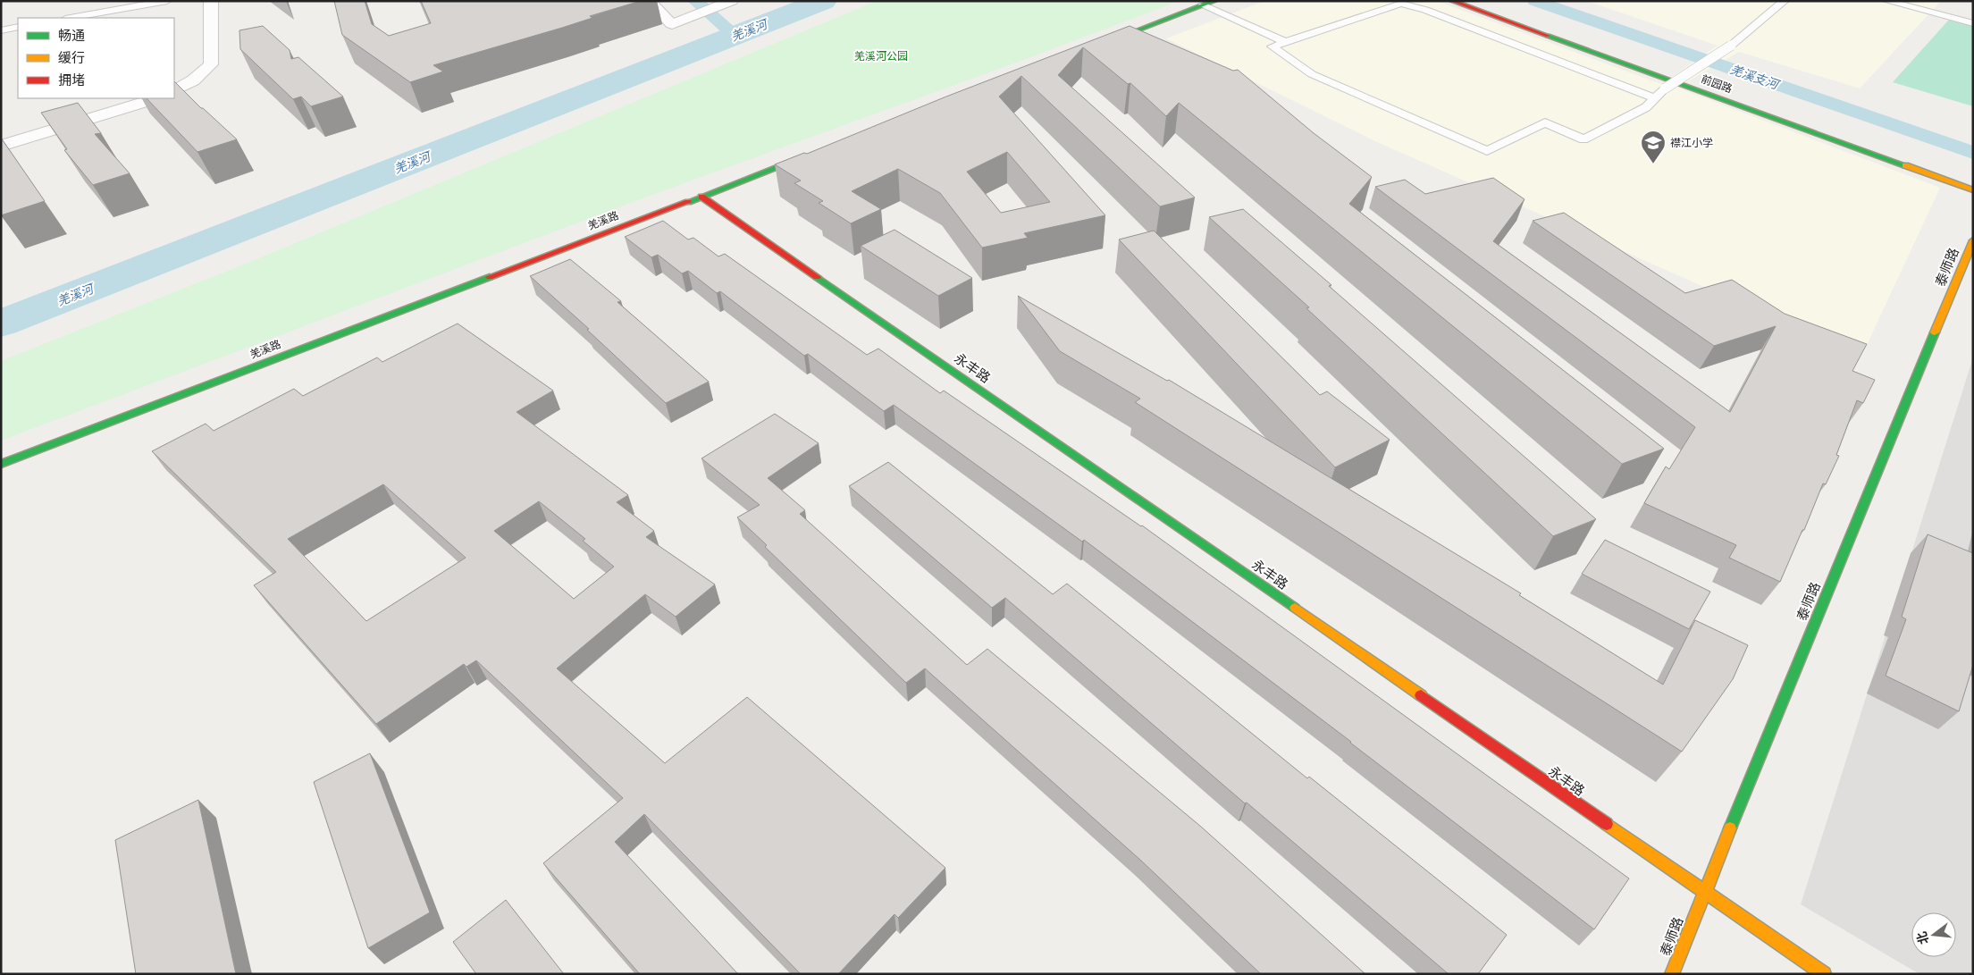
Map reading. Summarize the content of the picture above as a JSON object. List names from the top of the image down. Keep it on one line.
{"streets":{"street":["前园路","羌溪路","泰师路","永丰路"]},"crossings":[["羌溪路","永丰路"],["泰师路","永丰路"]],"water":["羌溪河","羌溪支河"],"parks":["羌溪河公园"],"places":{"school or university":["襟江小学"]},"legend":["畅通","缓行","拥堵"],"north":"left"}
